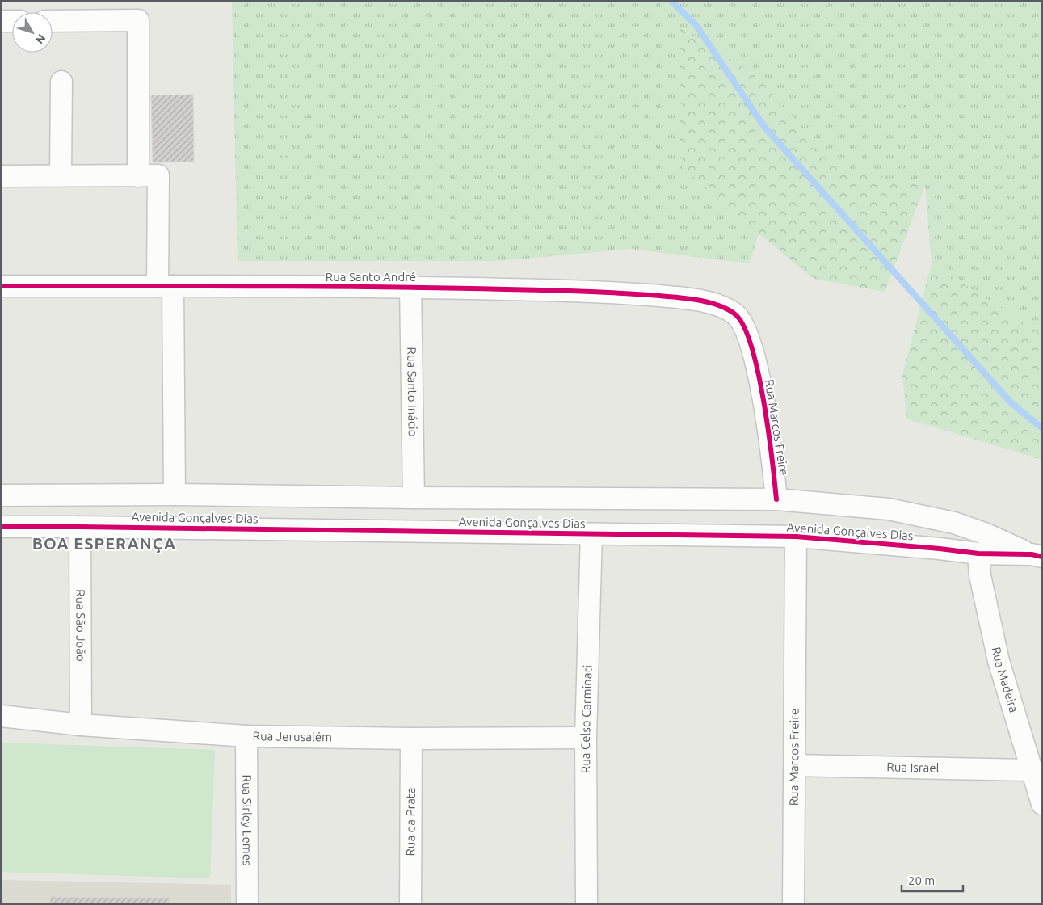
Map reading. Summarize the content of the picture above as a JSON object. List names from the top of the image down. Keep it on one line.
{"streets":{"street":["Rua Santo André","Rua Santo Inácio","Rua Marcos Freire","Avenida Gonçalves Dias","Rua São João","Rua Madeira","Rua Celso Carminati","Rua Jerusalém","Rua Israel","Rua Sirley Lemes","Rua da Prata"]},"crossings":[["Rua Santo André","Rua Santo Inácio"],["Rua Santo André","Rua Marcos Freire"],["Rua Santo Inácio","Avenida Gonçalves Dias"],["Rua Marcos Freire","Avenida Gonçalves Dias"],["Rua Marcos Freire","Rua Israel"],["Avenida Gonçalves Dias","Rua São João"],["Avenida Gonçalves Dias","Rua Madeira"],["Avenida Gonçalves Dias","Rua Celso Carminati"],["Rua São João","Rua Jerusalém"],["Rua Madeira","Rua Israel"],["Rua Celso Carminati","Rua Jerusalém"],["Rua Jerusalém","Rua Sirley Lemes"],["Rua Jerusalém","Rua da Prata"]],"districts":["BOA ESPERANÇA"],"scale_bar":"20 m","north":"bottom right"}
